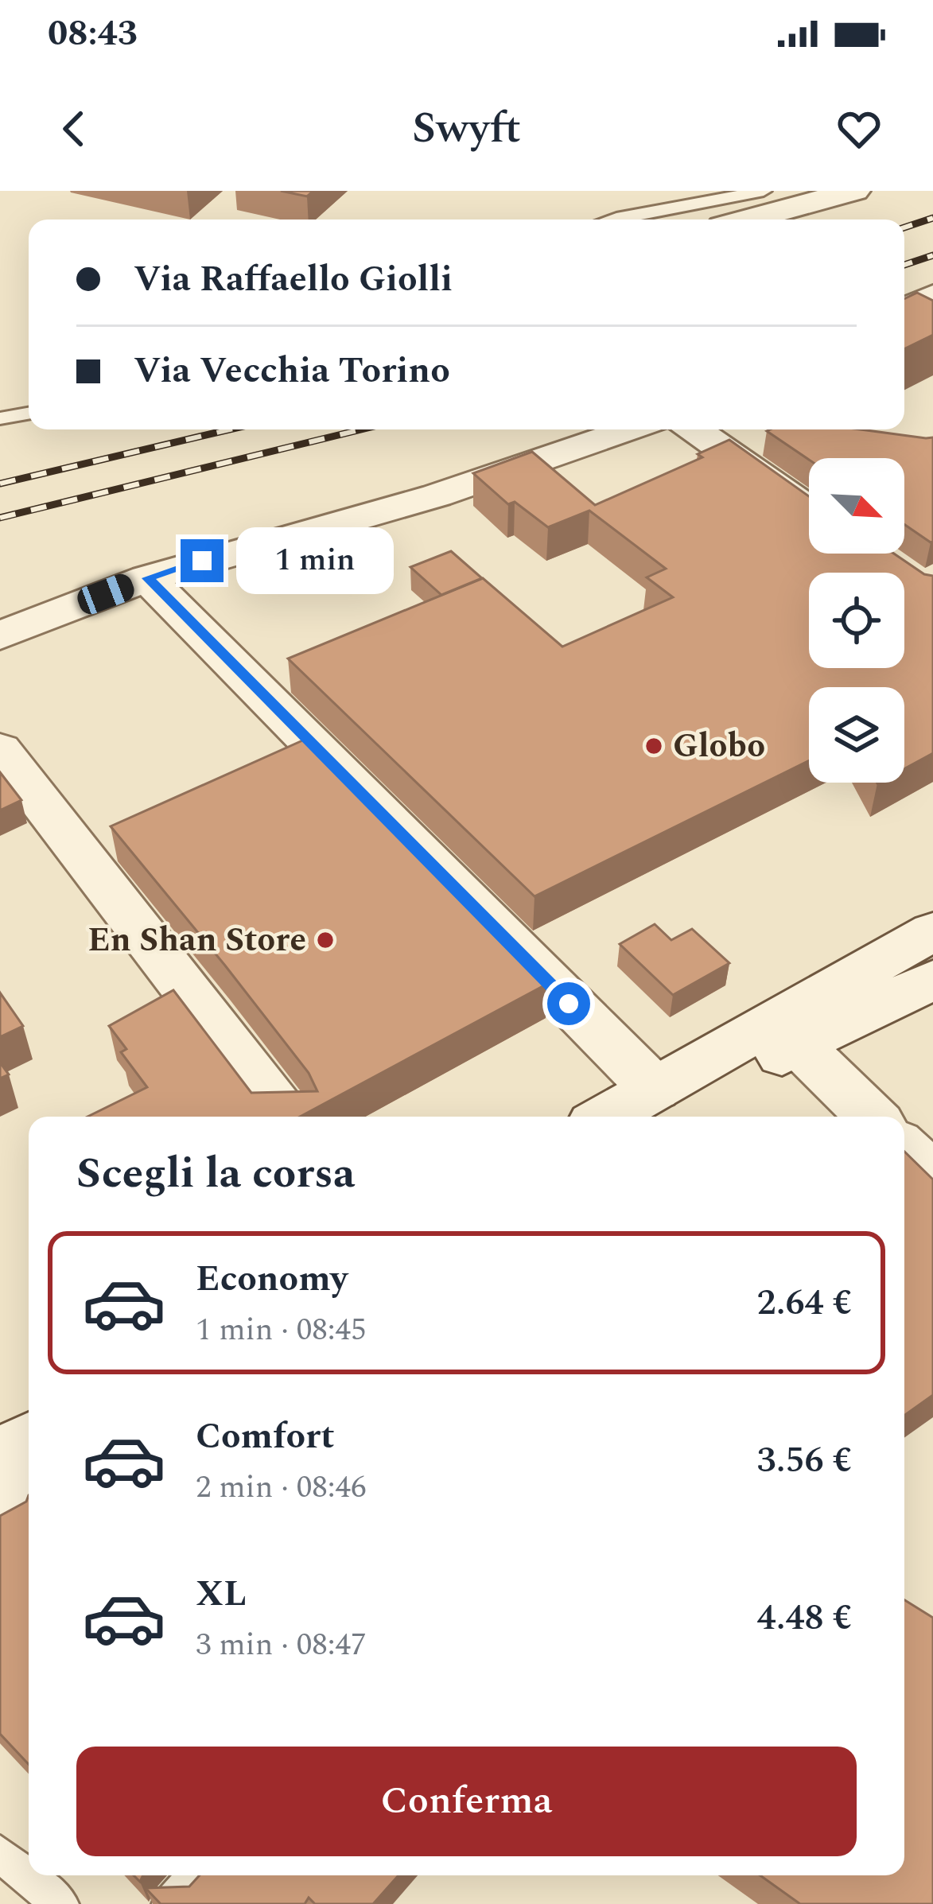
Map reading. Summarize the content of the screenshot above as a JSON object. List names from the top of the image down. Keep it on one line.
{"places":["Globo","En Shan Store"],"north":"bottom right","page":{"status":"08:43","header":"Swyft","banner":["Via Raffaello Giolli","Via Vecchia Torino"],"bubble":"1 min","heading":"Scegli la corsa","list":[{"name":"Economy","note":"1 min · 08:45","value":"2.64 €"},{"name":"Comfort","note":"2 min · 08:46","value":"3.56 €"},{"name":"XL","note":"3 min · 08:47","value":"4.48 €"}],"buttons":"Conferma"}}
